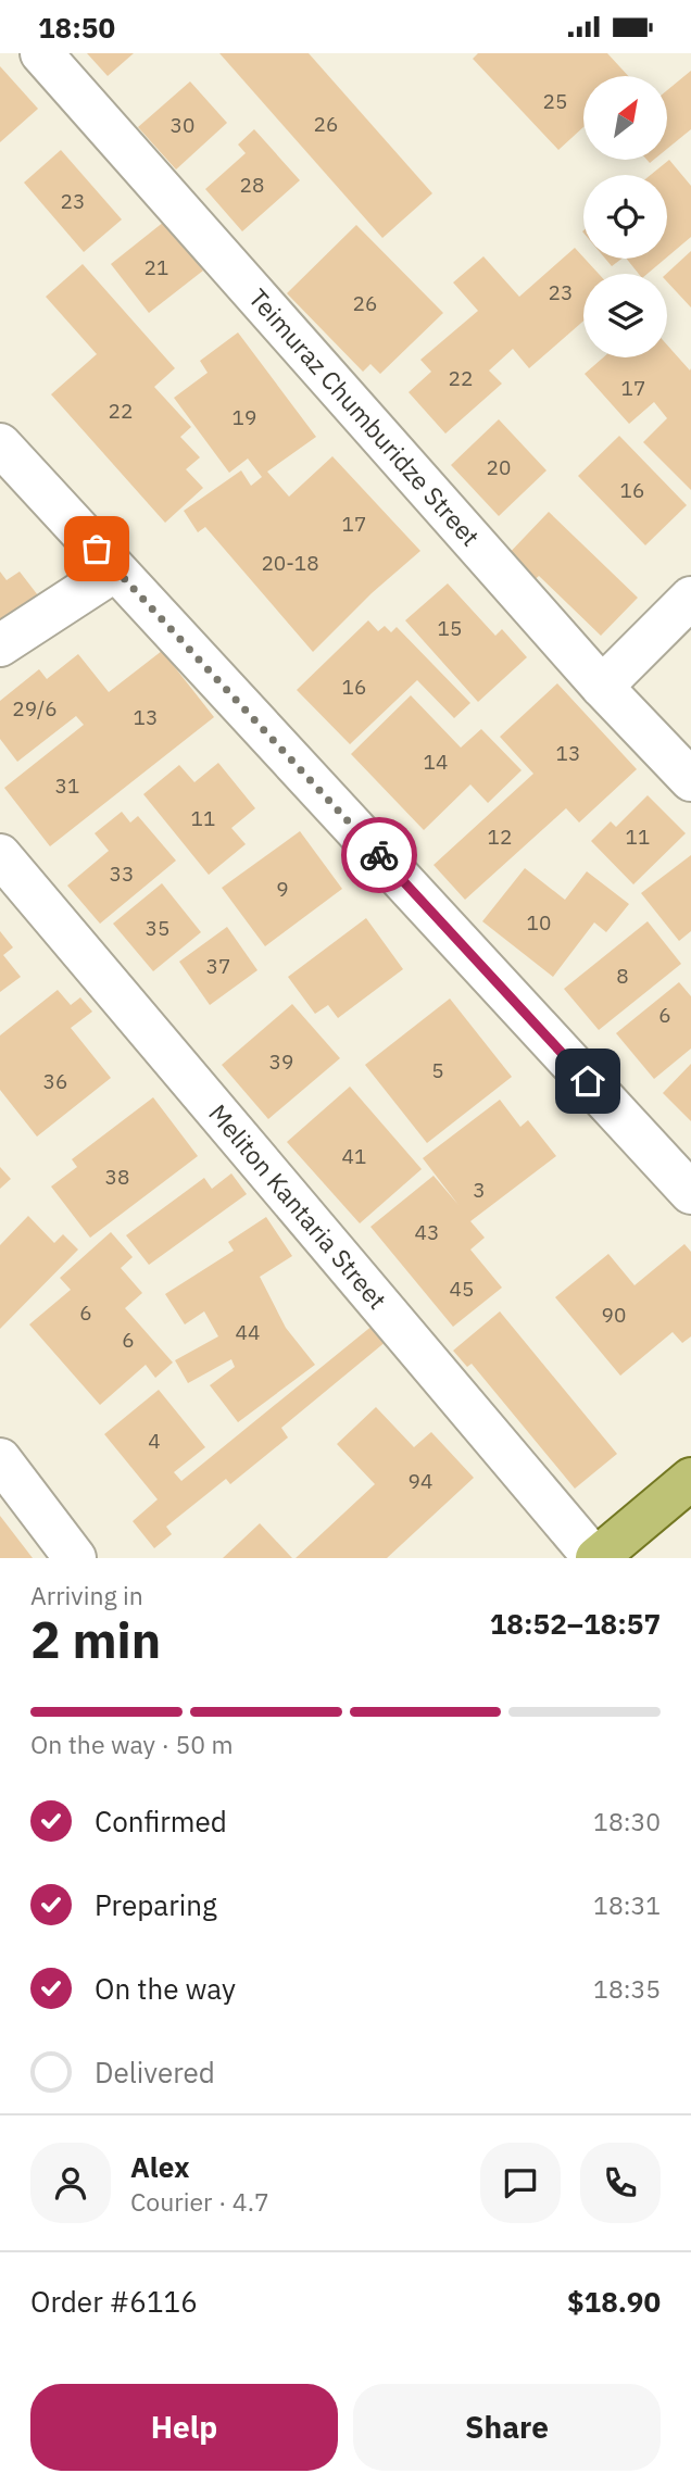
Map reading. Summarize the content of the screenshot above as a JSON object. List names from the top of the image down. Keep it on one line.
{"streets":{"street":["Teimuraz Chumburidze Street","Meliton Kantaria Street"]},"house_numbers":["25","26","30","28","23","21","23","26","22","17","22","19","20","16","17","20-18","15","16","29/6","13","13","14","31","11","12","11","33","9","10","35","37","8","6","39","5","36","41","38","3","43","45","6","90","44","6","4","94"],"north":"top right","page":{"status":"18:50","heading":["2 min","Arriving in","18:52–18:57"],"panel":["Alex","Courier · 4.7","Order #6116","$18.90"],"bar":"On the way · 50 m","list":[["Confirmed","18:30"],["Preparing","18:31"],["On the way","18:35"],"Delivered"],"buttons":["Help","Share"]}}
